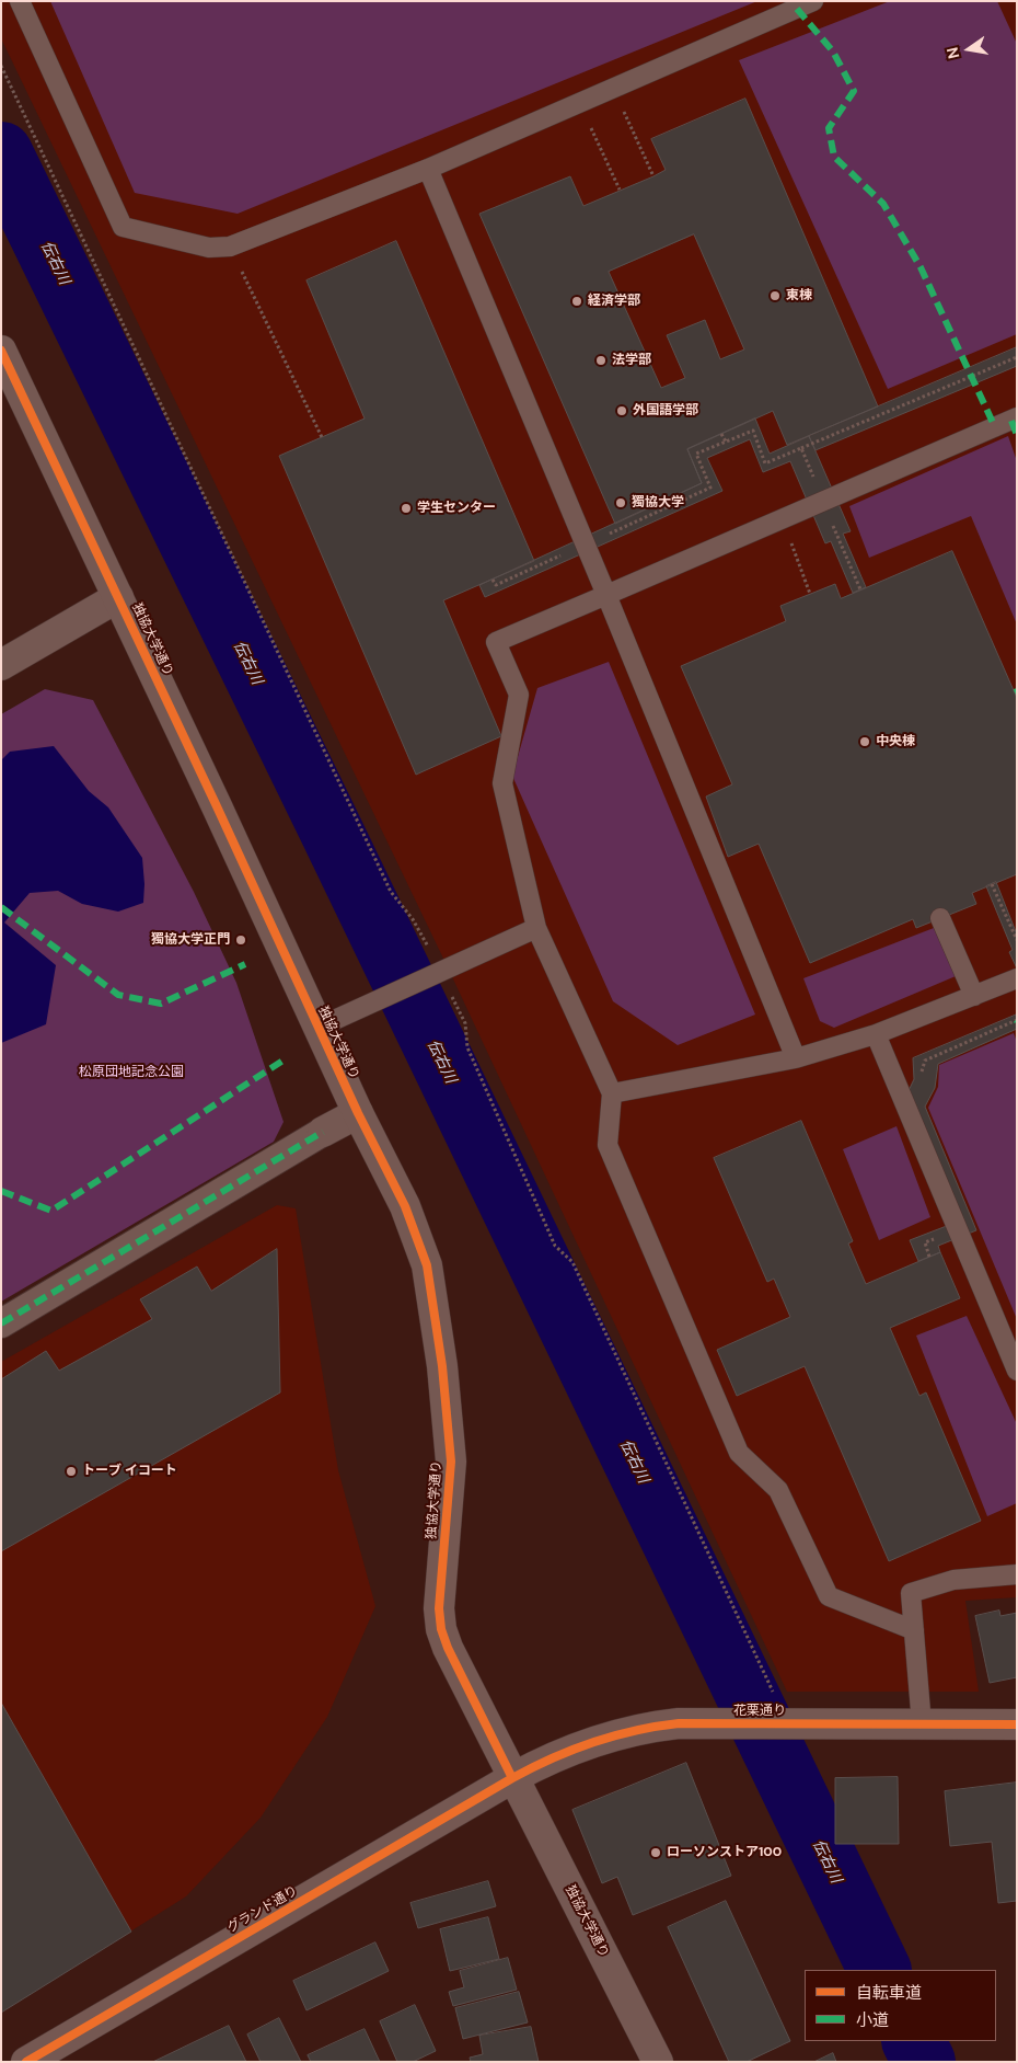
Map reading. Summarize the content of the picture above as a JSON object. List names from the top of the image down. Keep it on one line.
{"streets":{"street":["独協大学通り","花栗通り","グランド通り"]},"crossings":[["独協大学通り","花栗通り"],["独協大学通り","グランド通り"],["花栗通り","グランド通り"]],"water":["伝右川"],"parks":["松原団地記念公園"],"places":["東棟","経済学部","法学部","外国語学部","獨協大学","学生センター","中央棟","獨協大学正門","トーブ イコート","ローソンストア100"],"legend":["自転車道","小道"],"north":"left"}
